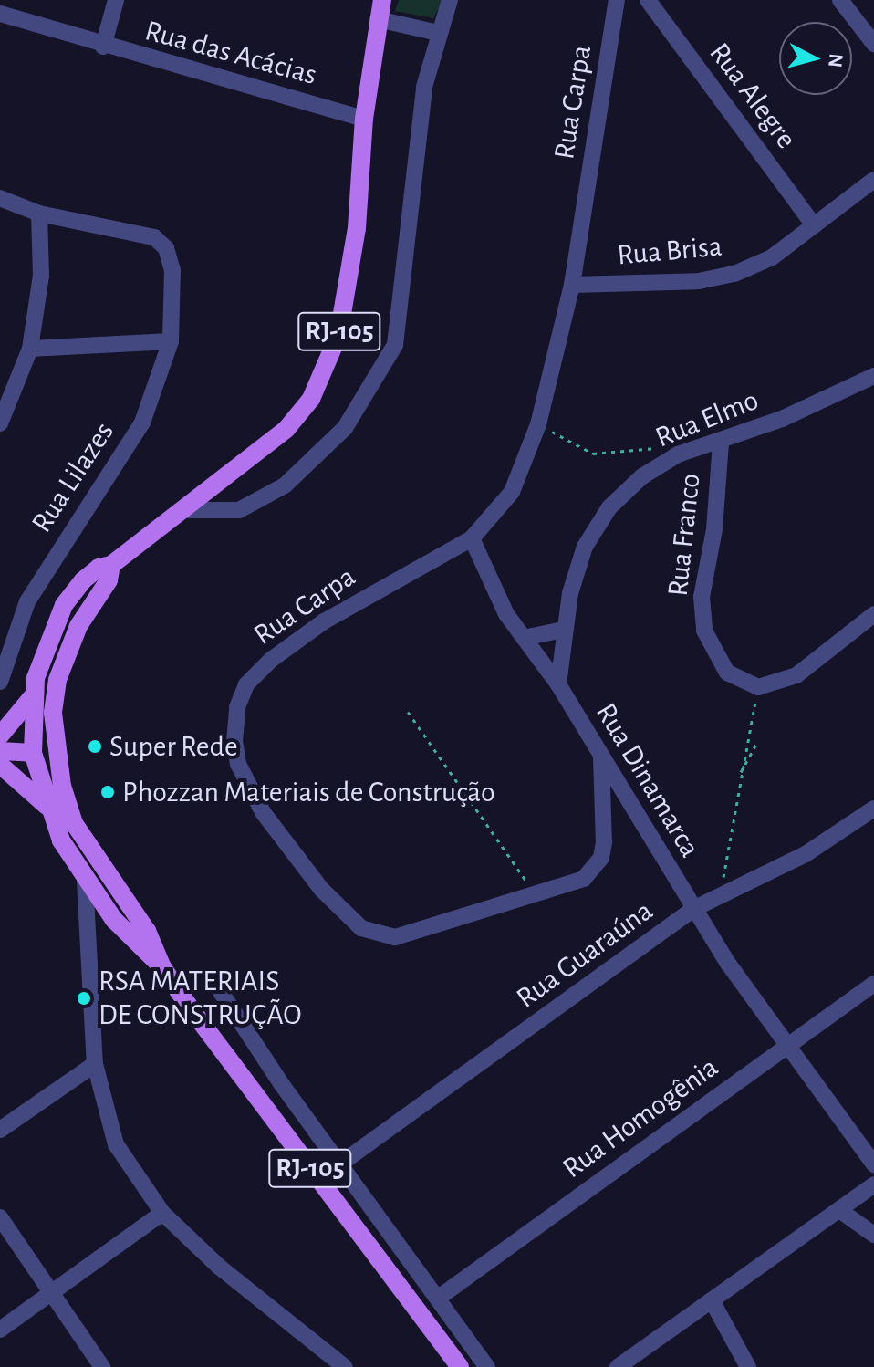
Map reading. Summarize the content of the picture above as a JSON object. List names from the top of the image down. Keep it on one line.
{"streets":{"main road":["RJ-105"],"street":["Rua das Acácias","Rua Alegre","Rua Carpa","Rua Brisa","Rua Elmo","Rua Lilazes","Rua Franco","Rua Dinamarca","Rua Guaraúna","Rua Homogênia"]},"crossings":[["Rua das Acácias","RJ-105"],["Rua Alegre","Rua Brisa"],["Rua Carpa","Rua Brisa"],["Rua Carpa","Rua Dinamarca"],["Rua Elmo","Rua Franco"],["Rua Elmo","Rua Dinamarca"],["Rua Dinamarca","Rua Guaraúna"],["Rua Dinamarca","Rua Homogênia"]],"places":["Super Rede","Phozzan Materiais de Construção","RSA MATERIAIS DE CONSTRUÇÃO"],"north":"right"}
